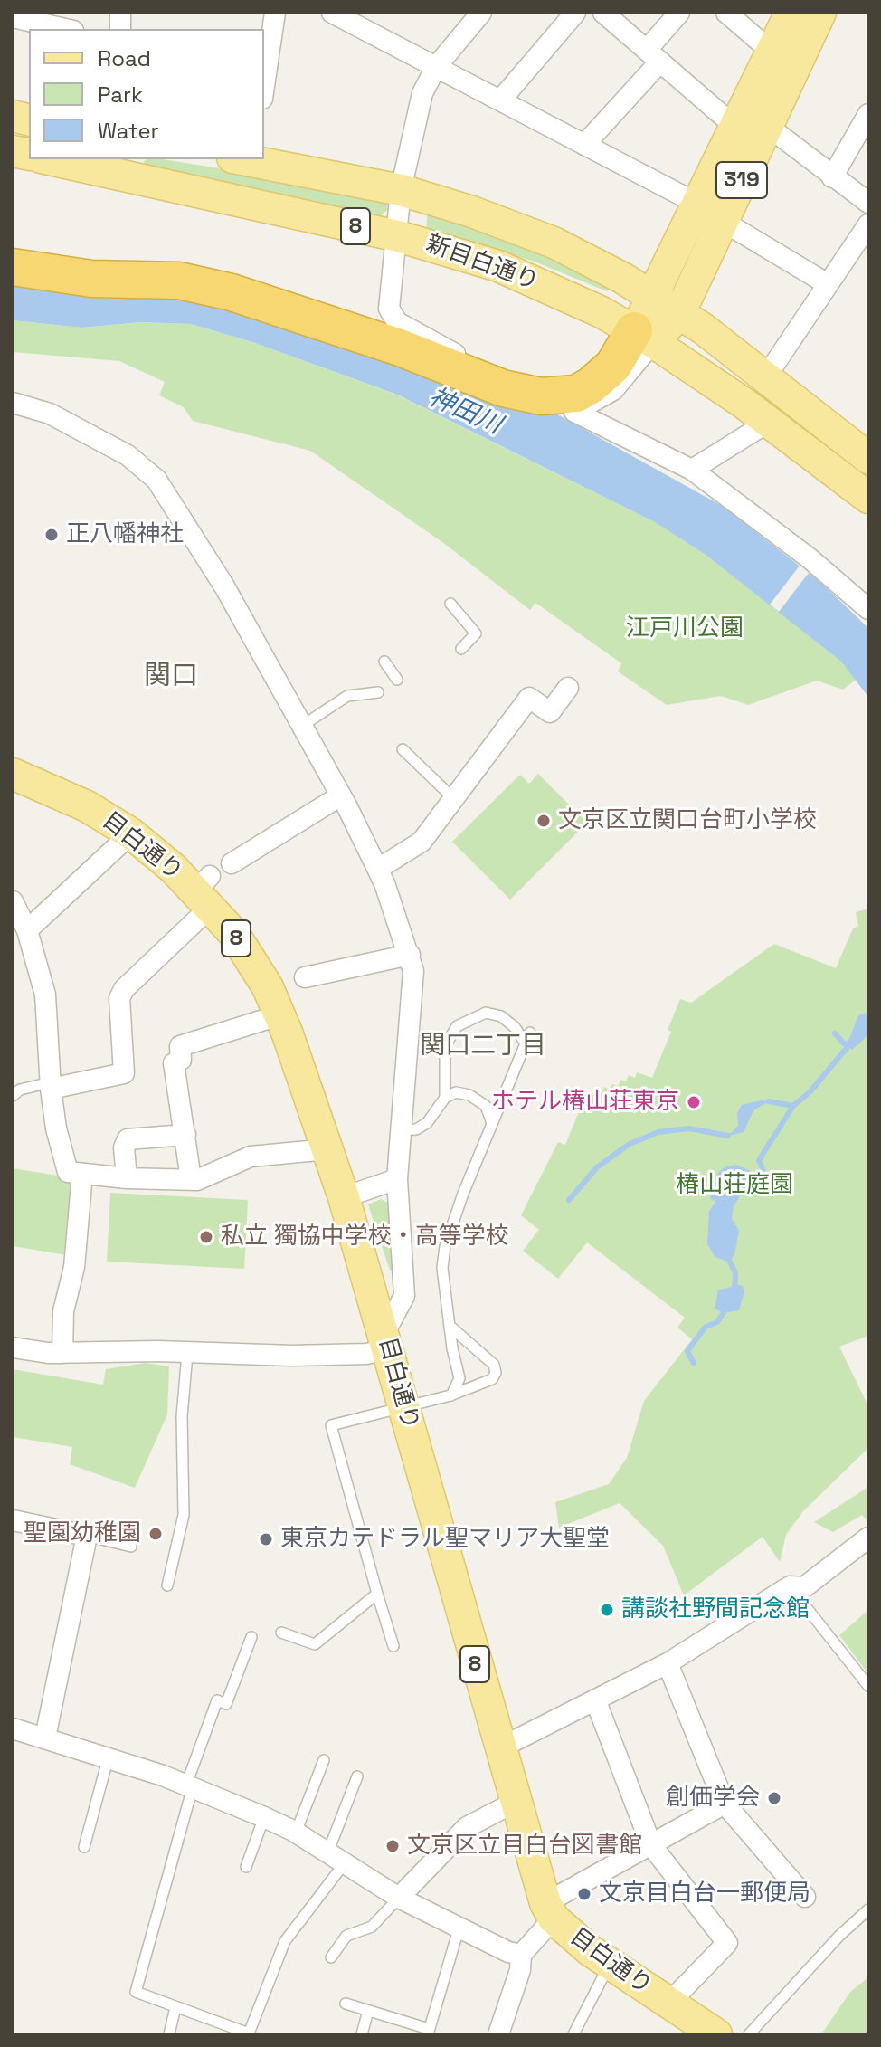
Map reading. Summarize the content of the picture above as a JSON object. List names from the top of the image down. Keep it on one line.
{"streets":{"main road":["319","8","新目白通り","目白通り"]},"crossings":[["319","新目白通り"]],"districts":["関口","関口二丁目"],"water":["神田川"],"parks":["江戸川公園","椿山荘庭園"],"places":["正八幡神社","文京区立関口台町小学校","ホテル椿山荘東京","私立 獨協中学校・高等学校","聖園幼稚園","東京カテドラル聖マリア大聖堂","講談社野間記念館","創価学会","文京区立目白台図書館","文京目白台一郵便局"],"legend":["Road","Park","Water"]}
